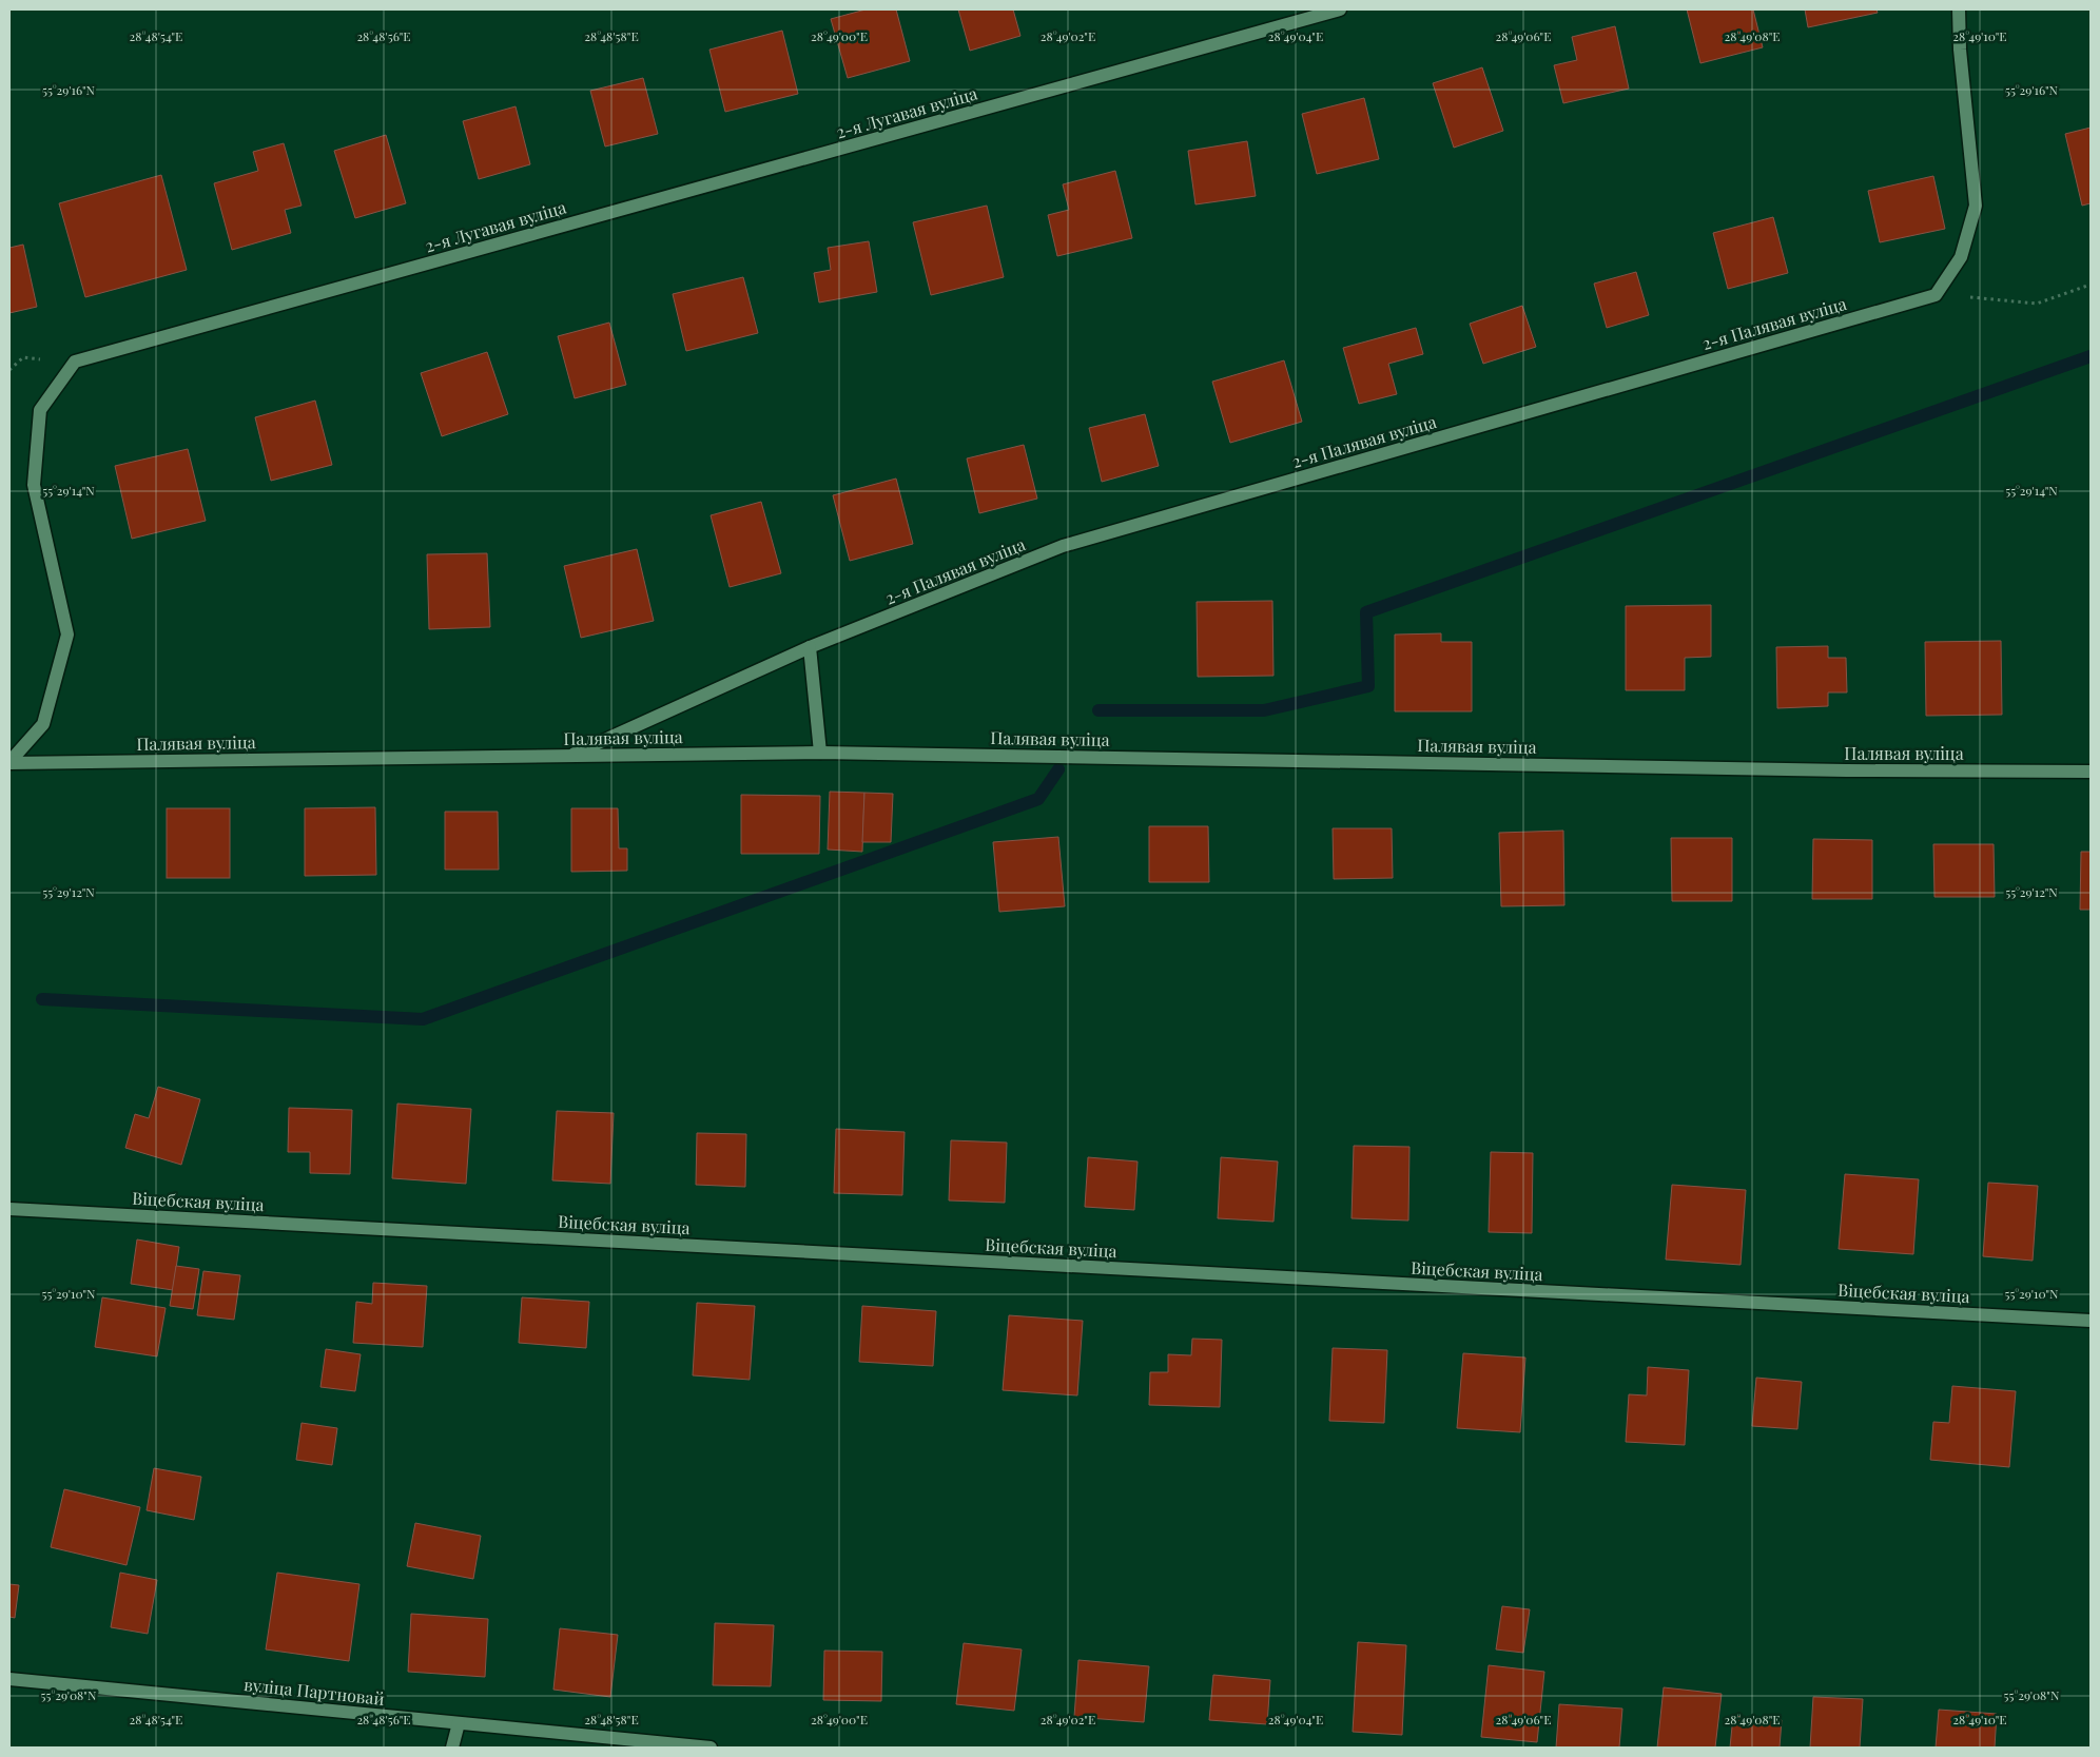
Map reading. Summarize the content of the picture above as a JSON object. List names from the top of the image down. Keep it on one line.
{"streets":{"street":["2-я Лугавая вуліца","2-я Палявая вуліца","Палявая вуліца","Віцебская вуліца","вуліца Партновай"]},"crossings":[["2-я Лугавая вуліца","Палявая вуліца"],["2-я Палявая вуліца","Палявая вуліца"]],"coordinates":["28°48'54\"E","28°48'56\"E","28°48'58\"E","28°49'00\"E","28°49'02\"E","28°49'04\"E","28°49'06\"E","28°49'08\"E","28°49'10\"E","55°29'16\"N","55°29'14\"N","55°29'12\"N","55°29'10\"N","55°29'08\"N"]}
